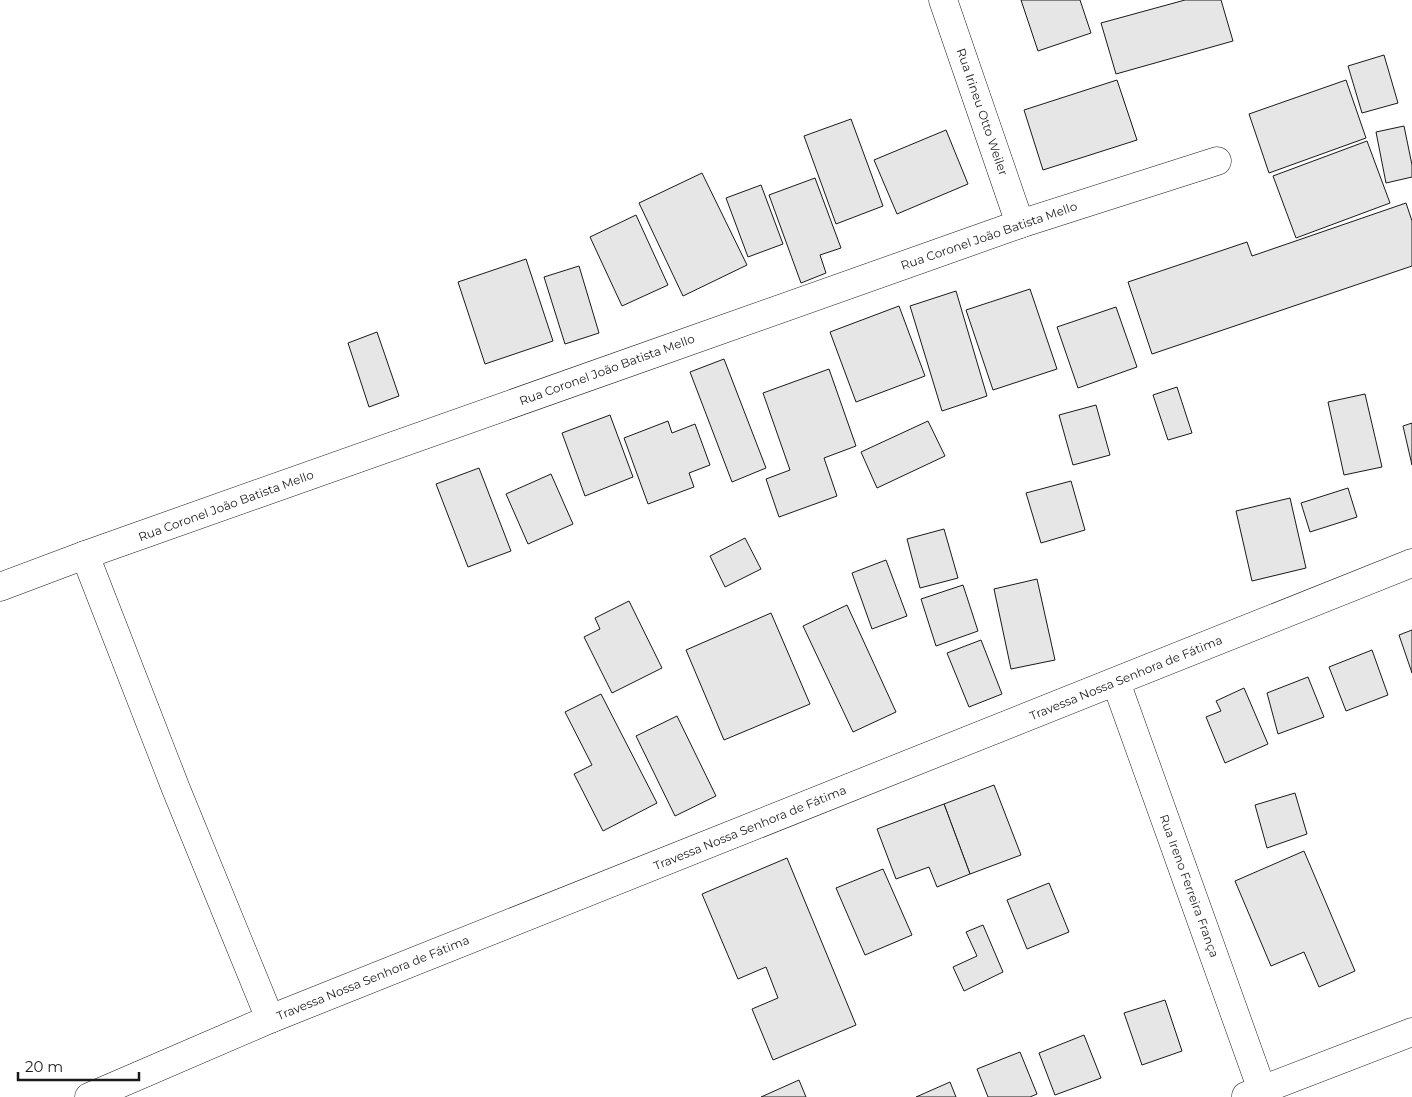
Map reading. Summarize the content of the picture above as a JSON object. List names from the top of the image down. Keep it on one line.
{"streets":{"street":["Rua Irineu Otto Weiler","Rua Coronel João Batista Mello","Travessa Nossa Senhora de Fátima","Rua Ireno Ferreira França"]},"crossings":[["Rua Irineu Otto Weiler","Rua Coronel João Batista Mello"],["Travessa Nossa Senhora de Fátima","Rua Ireno Ferreira França"]],"scale_bar":"20 m"}
